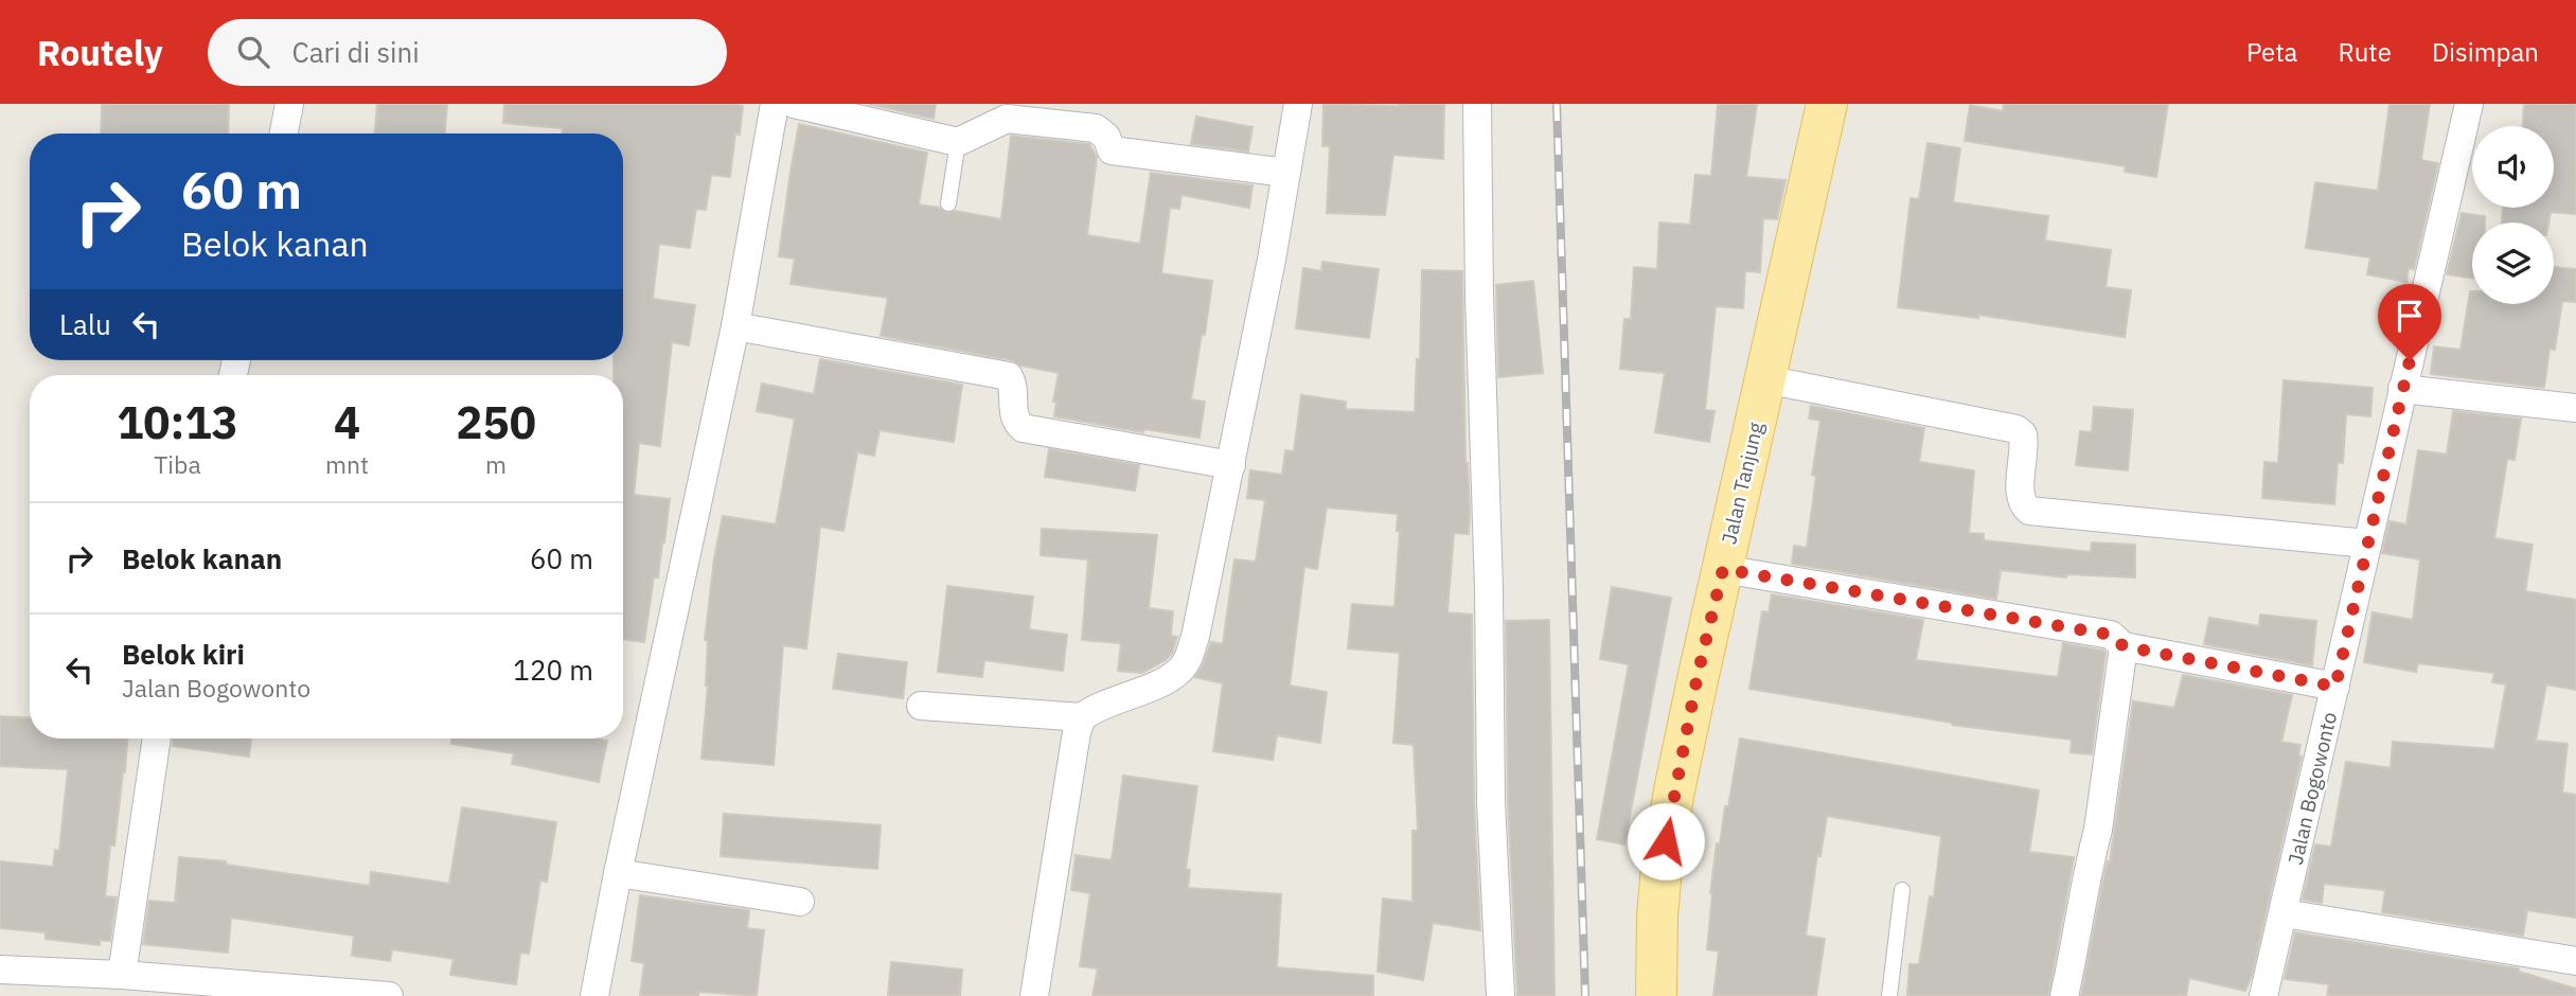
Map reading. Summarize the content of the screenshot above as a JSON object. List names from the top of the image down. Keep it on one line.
{"streets":{"main road":["Jalan Tanjung"],"street":["Jalan Bogowonto"]},"page":{"header":"Routely","search":"Cari di sini","nav":["Peta","Rute","Disimpan"],"turn":["60 m","Belok kanan"],"then":"Lalu","eta":["10:13","Tiba","4","mnt","250","m"],"list":[{"name":"Belok kanan","value":"60 m"},{"name":"Belok kiri","note":"Jalan Bogowonto","value":"120 m"}]}}
